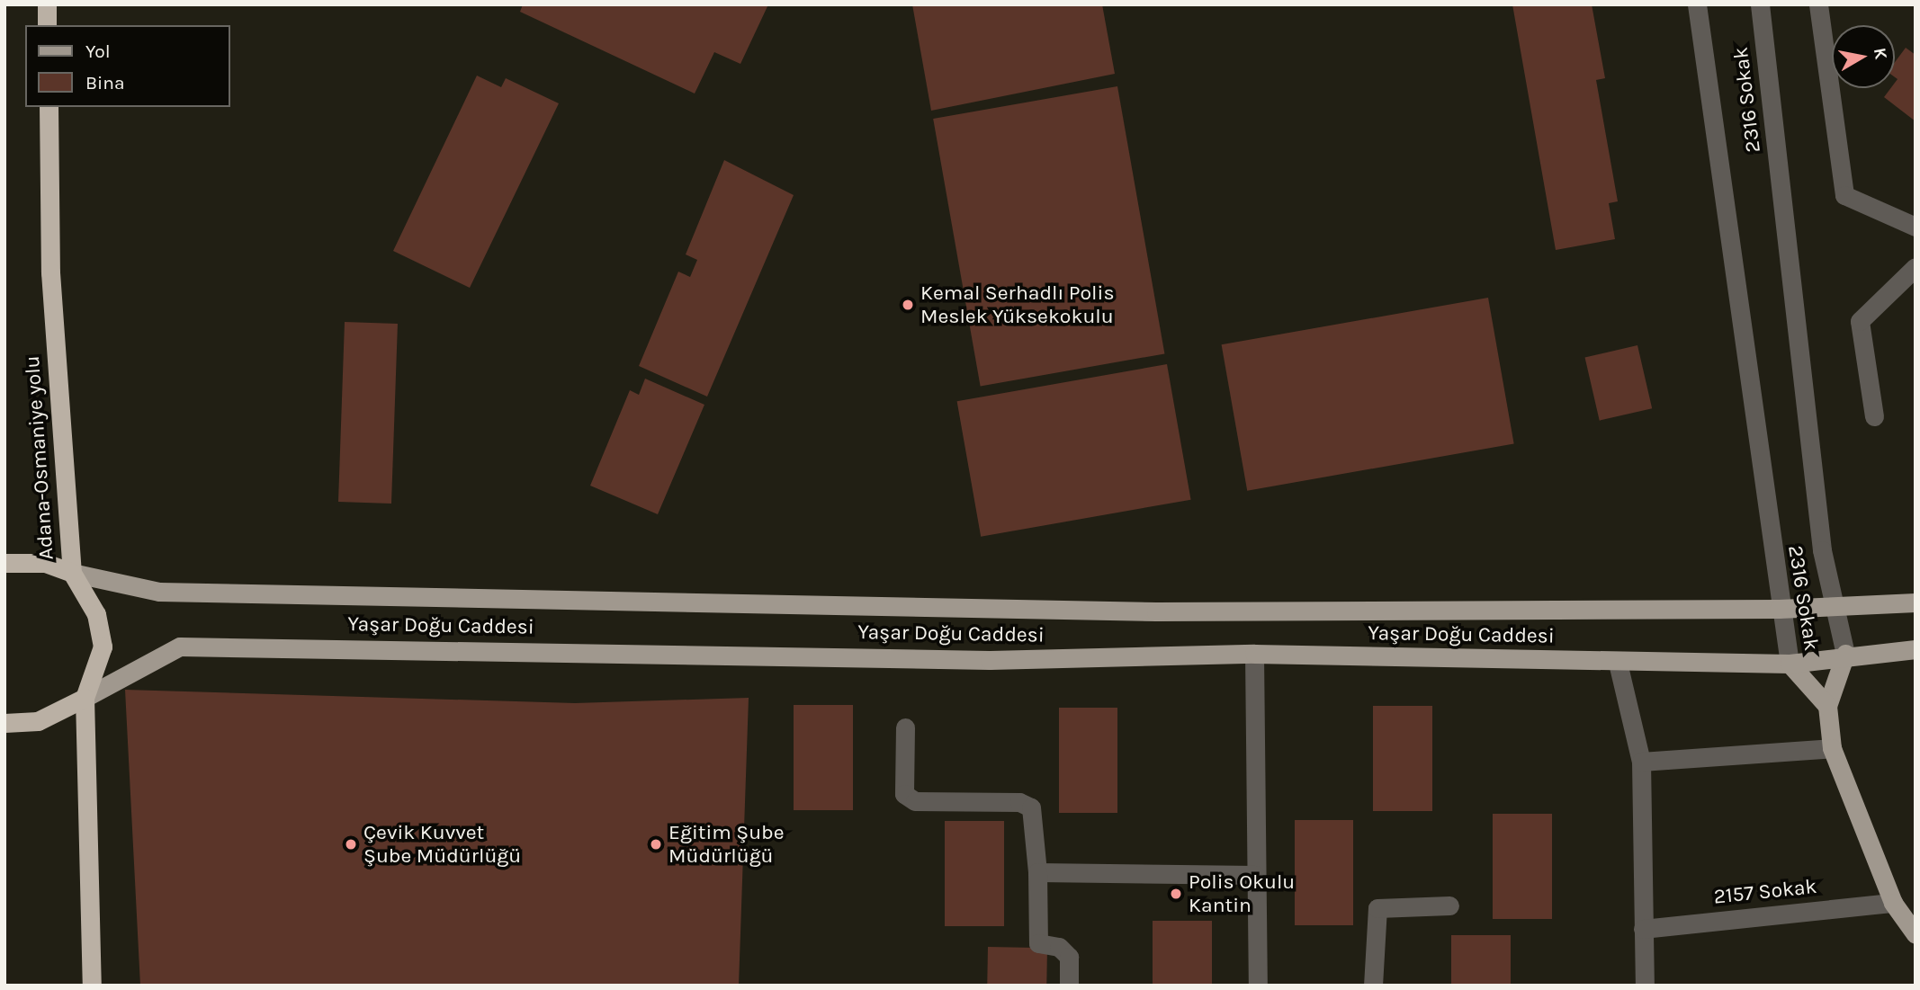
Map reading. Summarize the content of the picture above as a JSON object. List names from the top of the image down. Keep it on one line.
{"streets":{"highway":["Adana-Osmaniye yolu","Yaşar Doğu Caddesi"],"main road":["2316 Sokak"],"street":["2157 Sokak"]},"crossings":[["2316 Sokak","Yaşar Doğu Caddesi"],["Adana-Osmaniye yolu","Yaşar Doğu Caddesi"]],"places":["Kemal Serhadlı Polis Meslek Yüksekokulu","Çevik Kuvvet Şube Müdürlüğü","Eğitim Şube Müdürlüğü","Polis Okulu Kantin"],"legend":["Yol","Bina"],"north":"right"}
